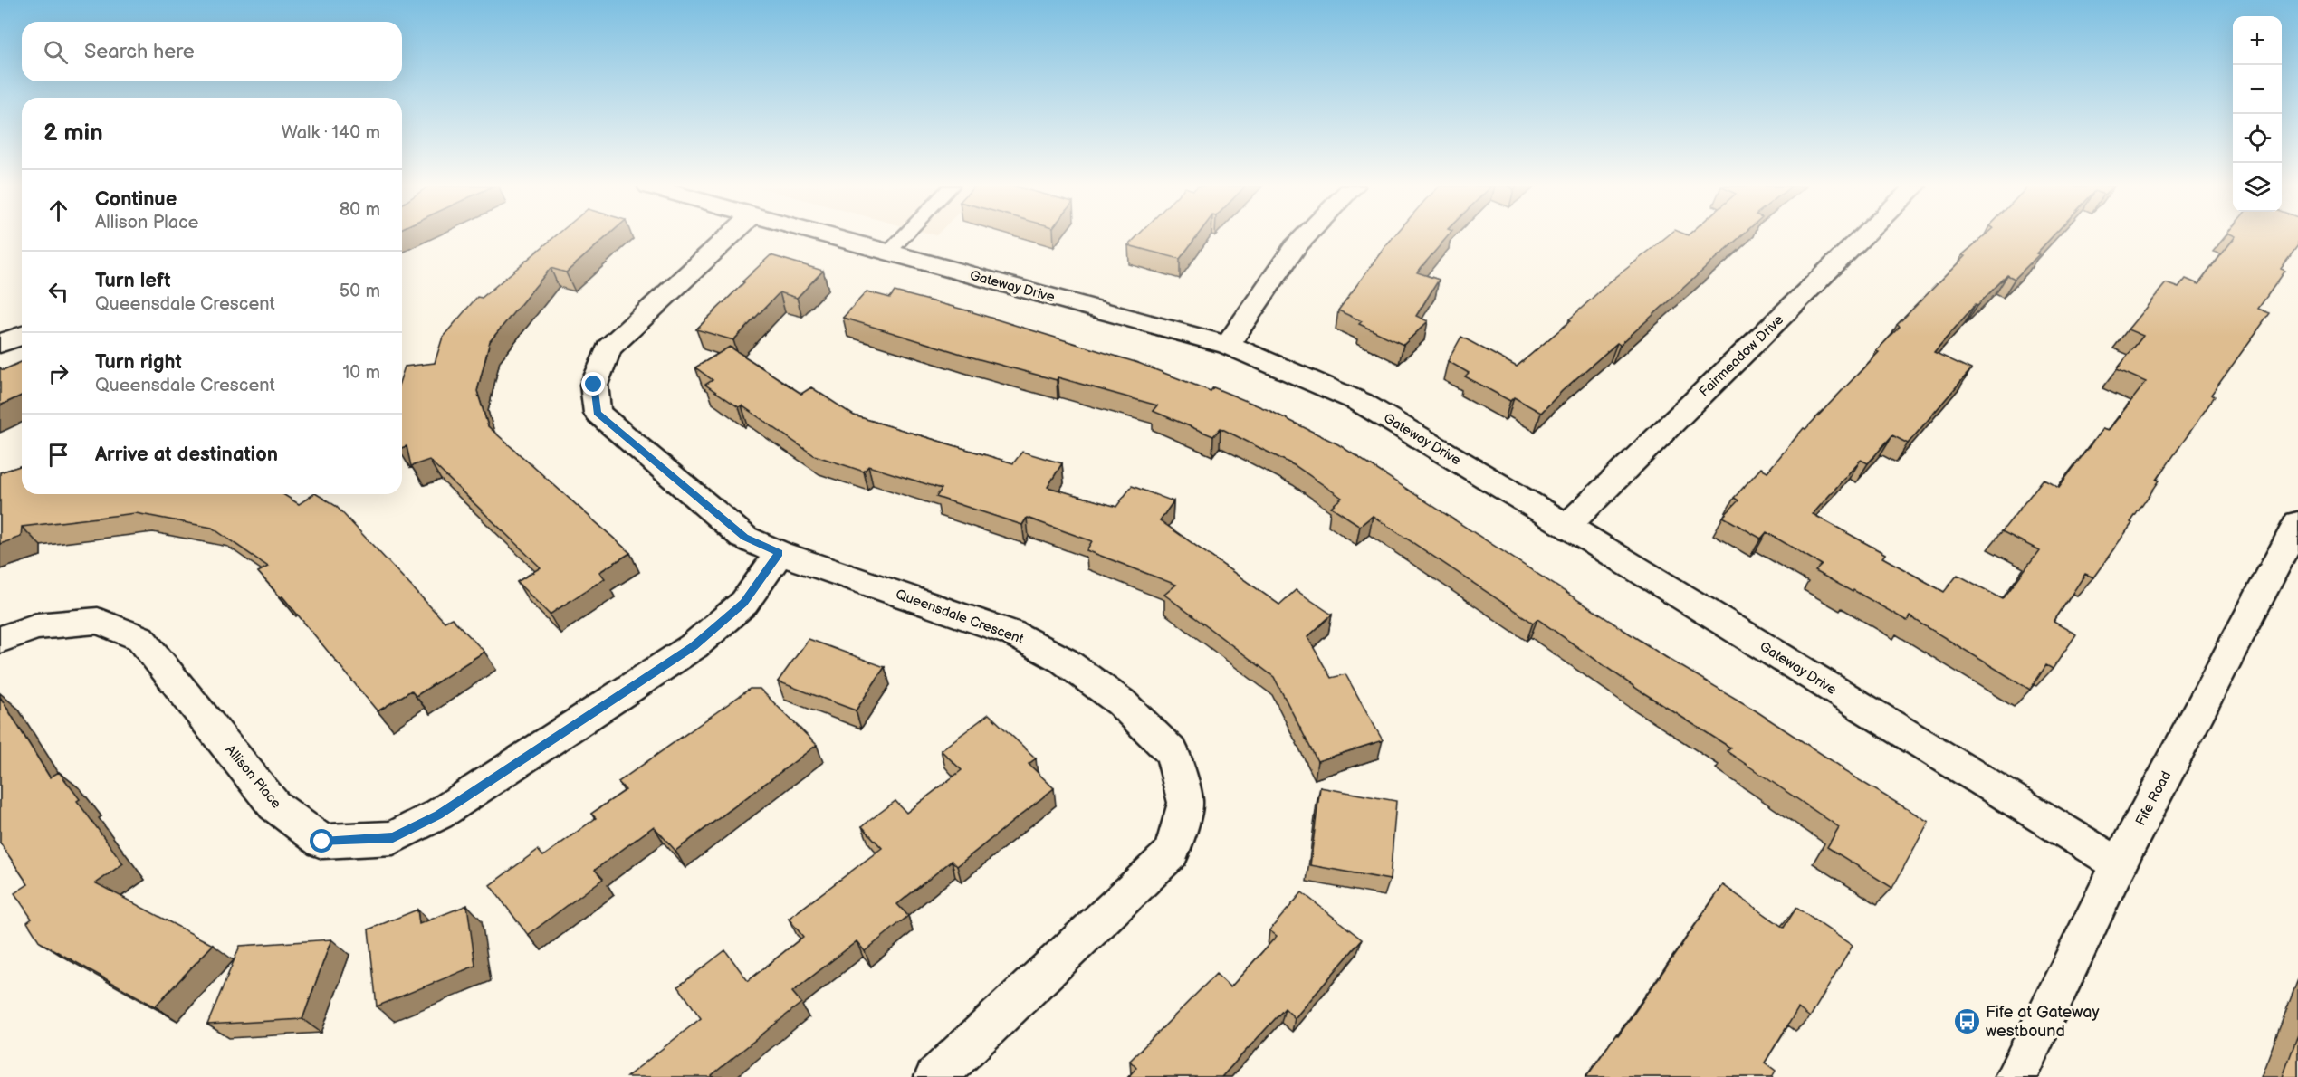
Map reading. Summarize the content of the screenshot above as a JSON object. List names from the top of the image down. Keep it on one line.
{"streets":{"street":["Gateway Drive","Fairmeadow Drive","Queensdale Crescent","Allison Place","Fife Road"]},"crossings":[["Gateway Drive","Fairmeadow Drive"],["Gateway Drive","Fife Road"],["Queensdale Crescent","Allison Place"]],"places":{"bus stop":["Fife at Gateway westbound"]},"page":{"map_buttons":["+","−"],"search":"Search here","heading":["2 min","Walk · 140 m"],"list":[["Continue","Allison Place","80 m"],["Turn left","Queensdale Crescent","50 m"],["Turn right","Queensdale Crescent","10 m"],"Arrive at destination"]}}
